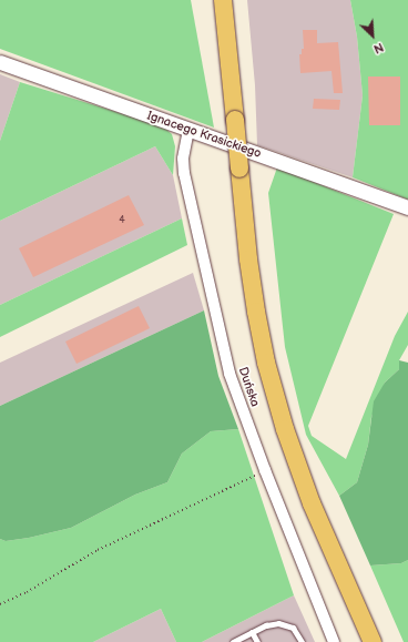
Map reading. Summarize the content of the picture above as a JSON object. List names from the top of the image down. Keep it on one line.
{"streets":{"street":["Ignacego Krasickiego","Duńska"]},"crossings":[["Ignacego Krasickiego","Duńska"]],"house_numbers":["4"],"north":"bottom right"}
